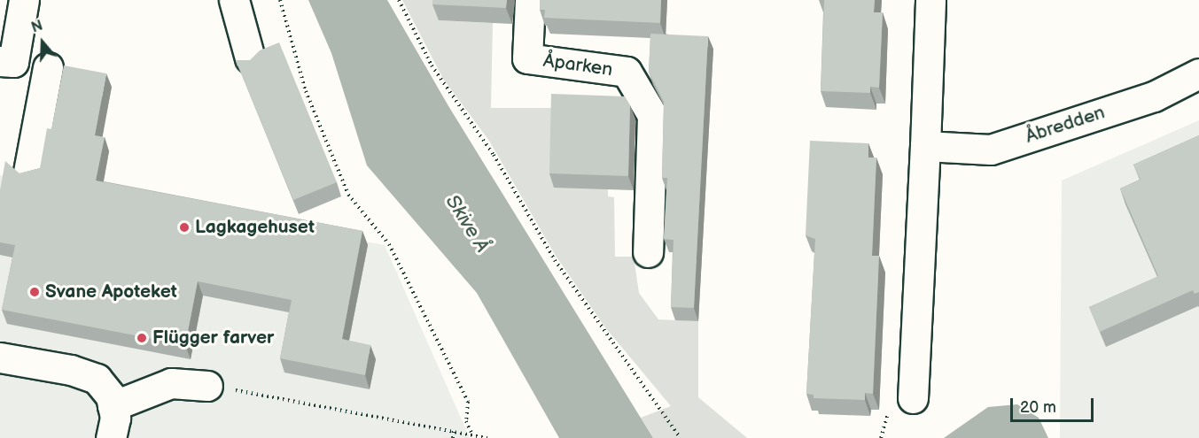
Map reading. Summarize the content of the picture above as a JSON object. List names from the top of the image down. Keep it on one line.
{"streets":{"street":["Åparken","Åbredden"]},"water":["Skive Å"],"places":["Lagkagehuset","Svane Apoteket","Flügger farver"],"scale_bar":"20 m","north":"top"}
